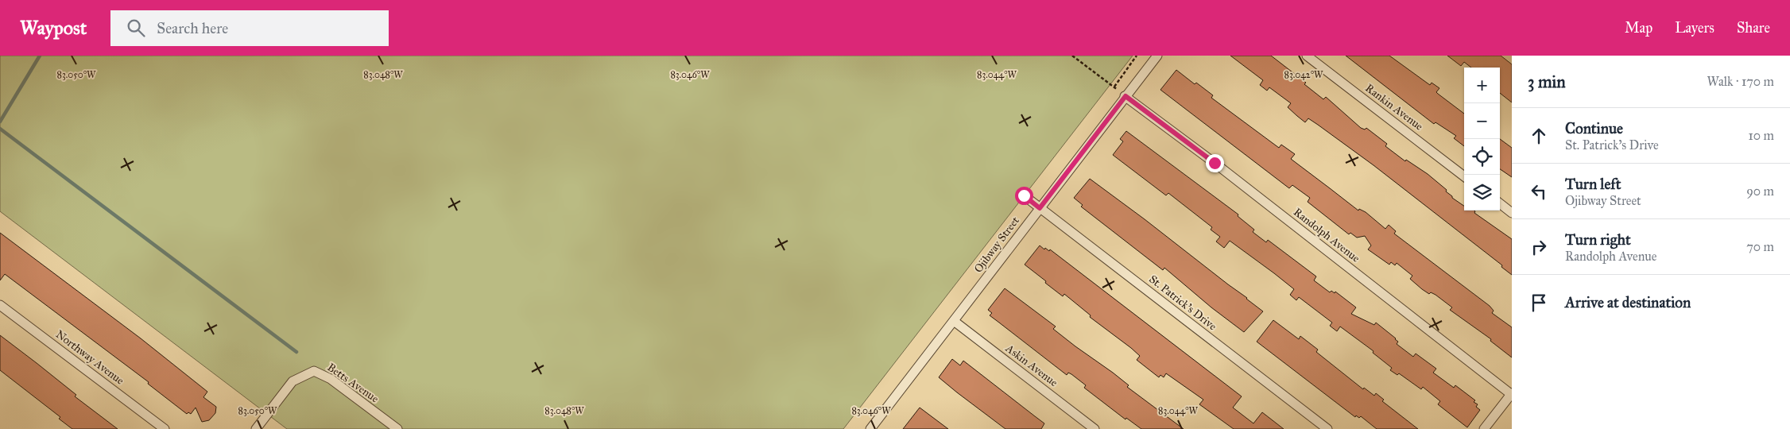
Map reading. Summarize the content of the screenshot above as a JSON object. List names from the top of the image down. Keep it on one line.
{"streets":{"street":["Rankin Avenue","Randolph Avenue","Ojibway Street","St. Patrick's Drive","Northway Avenue","Askin Avenue","Betts Avenue"]},"crossings":[["Randolph Avenue","Ojibway Street"],["Ojibway Street","St. Patrick's Drive"],["Ojibway Street","Askin Avenue"]],"page":{"header":"Waypost","search":"Search here","nav":["Map","Layers","Share"],"heading":["3 min","Walk · 170 m"],"map_buttons":["+","−"],"list":[["Continue","St. Patrick's Drive","10 m"],["Turn left","Ojibway Street","90 m"],["Turn right","Randolph Avenue","70 m"],"Arrive at destination"]},"coordinates":["83.050°W","83.048°W","83.046°W","83.044°W","83.042°W"]}
